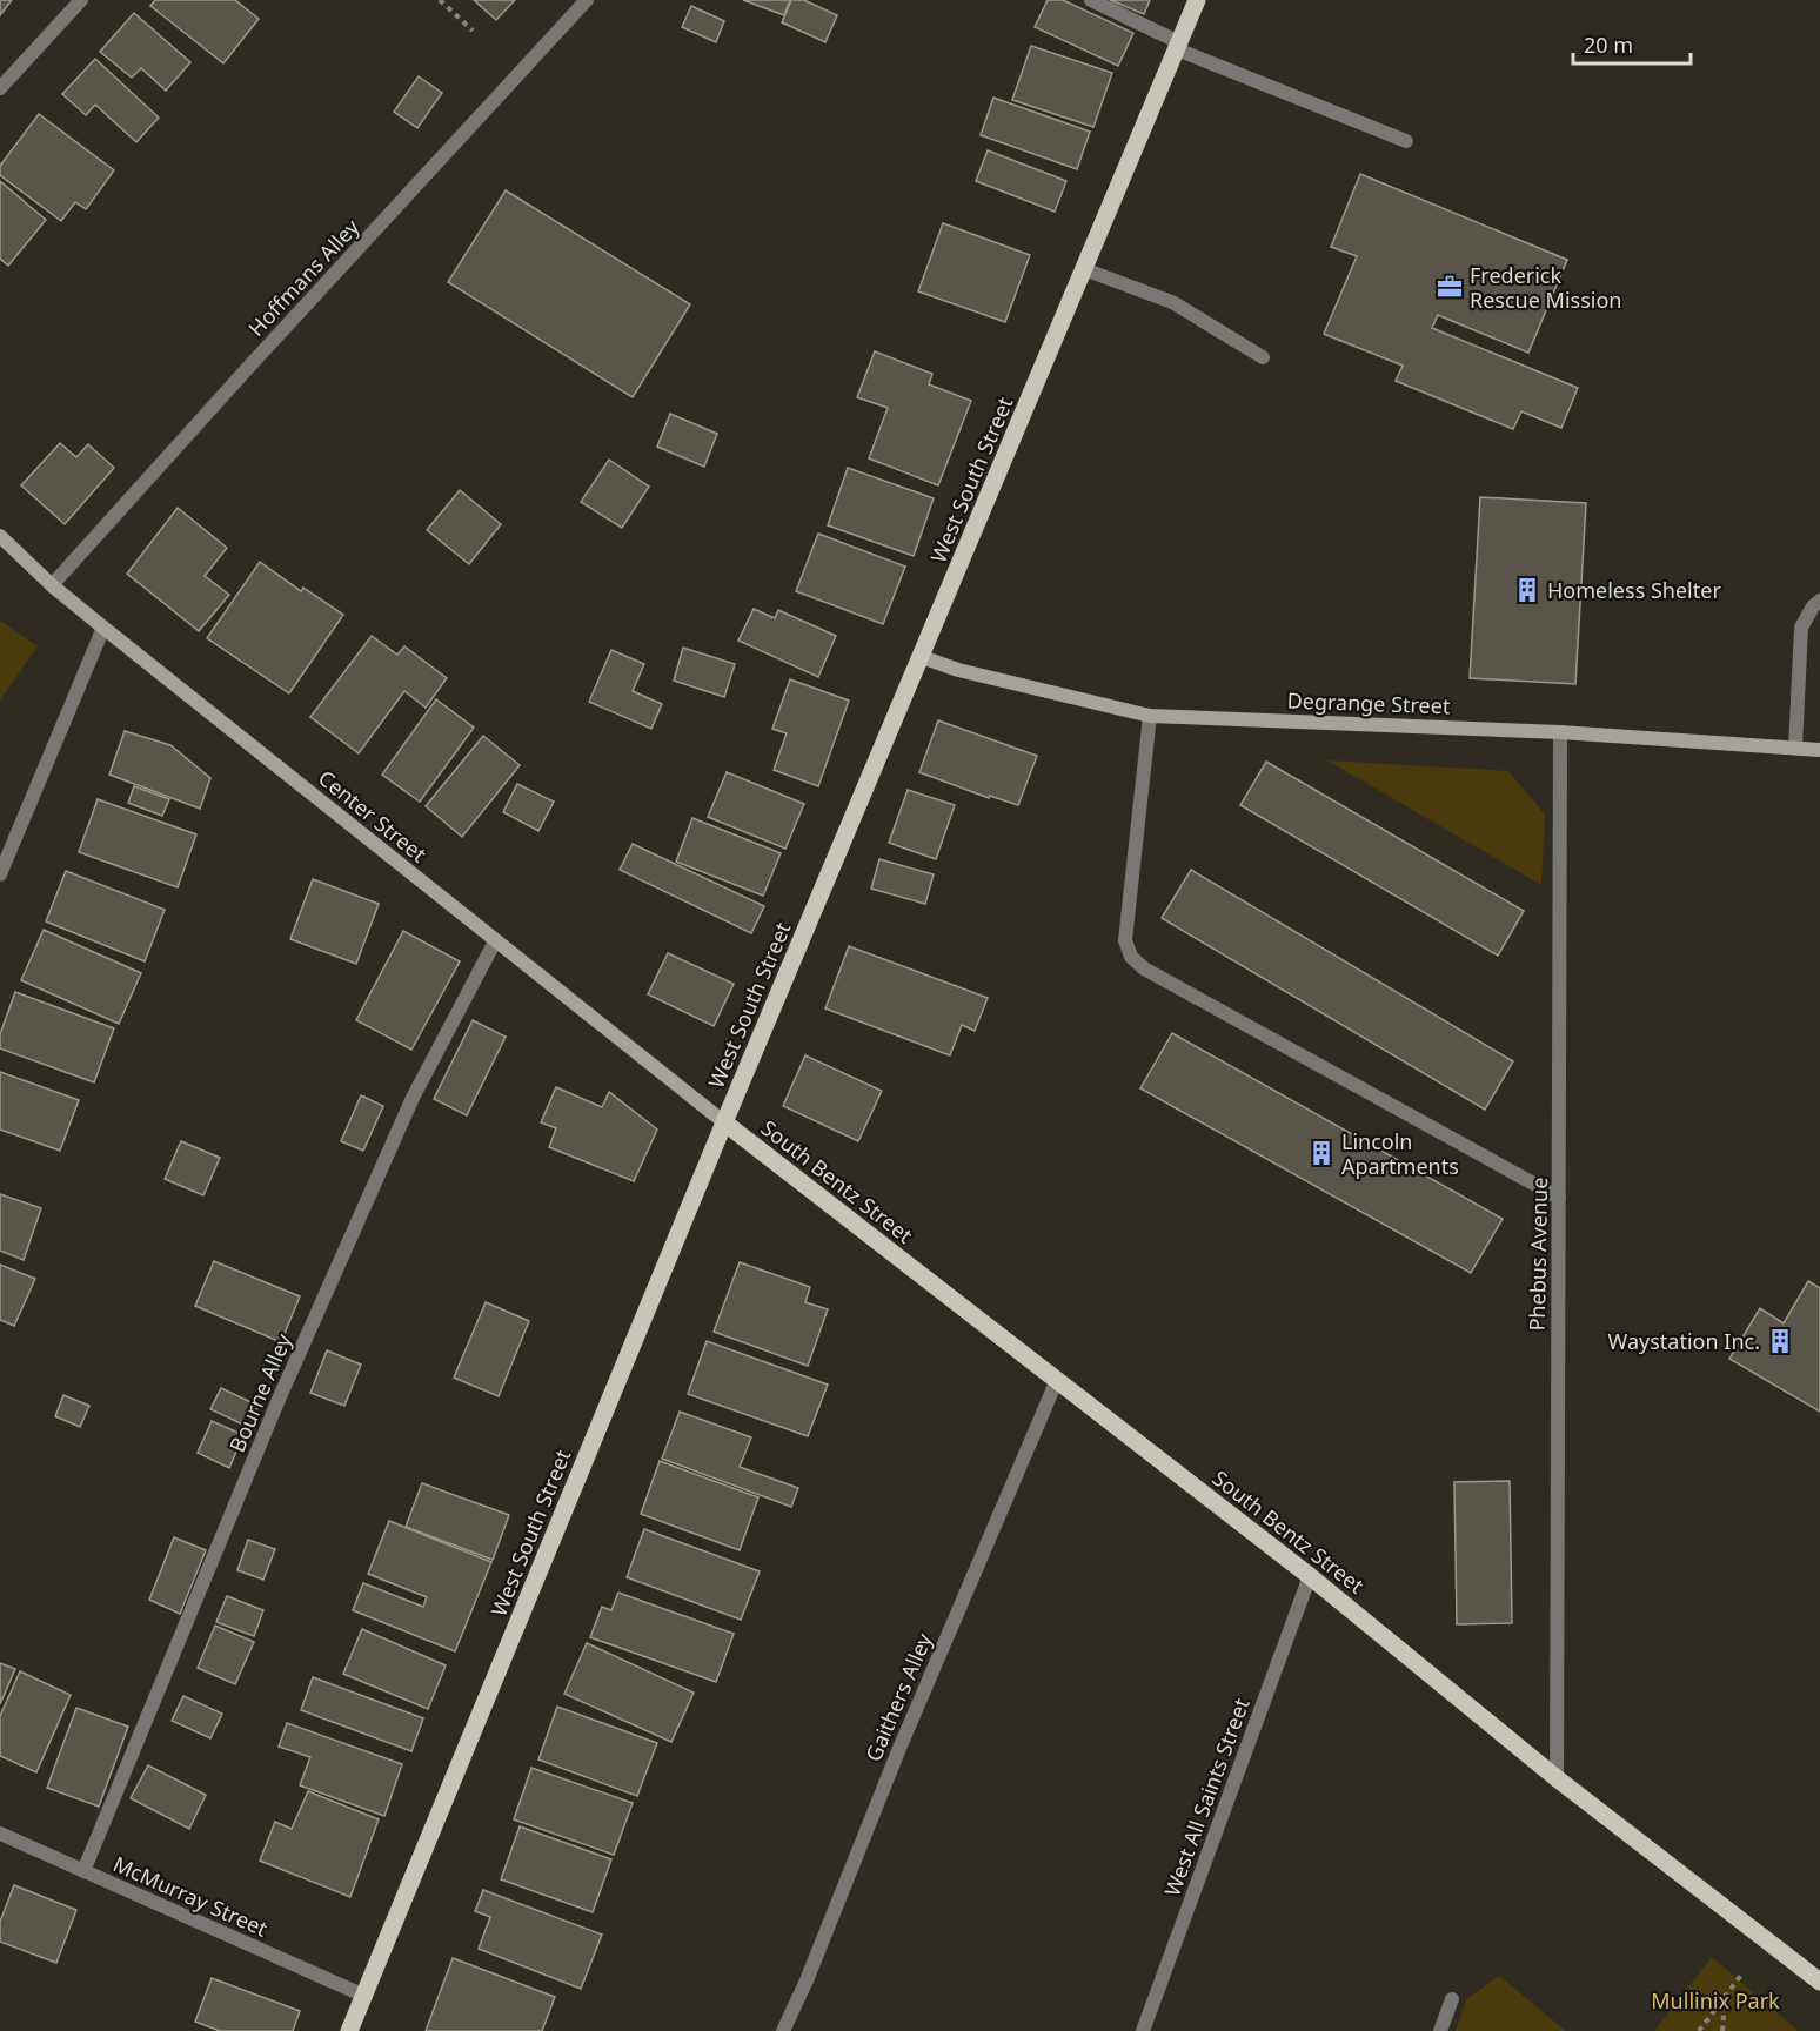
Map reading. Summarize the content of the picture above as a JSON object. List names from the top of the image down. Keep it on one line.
{"streets":{"main road":["West South Street","South Bentz Street"],"street":["Hoffmans Alley","Degrange Street","Center Street","Phebus Avenue","Bourne Alley","Gaithers Alley","West All Saints Street","McMurray Street"]},"crossings":[["Hoffmans Alley","Center Street"],["West South Street","Degrange Street"],["West South Street","Center Street"],["West South Street","South Bentz Street"],["West South Street","McMurray Street"],["Degrange Street","Phebus Avenue"],["Center Street","South Bentz Street"],["Center Street","Bourne Alley"],["South Bentz Street","Phebus Avenue"],["South Bentz Street","Gaithers Alley"],["South Bentz Street","West All Saints Street"],["Bourne Alley","McMurray Street"]],"parks":["Mullinix Park"],"places":{"office":["Frederick Rescue Mission"],"building":["Homeless Shelter","Lincoln Apartments","Waystation Inc."]},"scale_bar":"20 m"}
